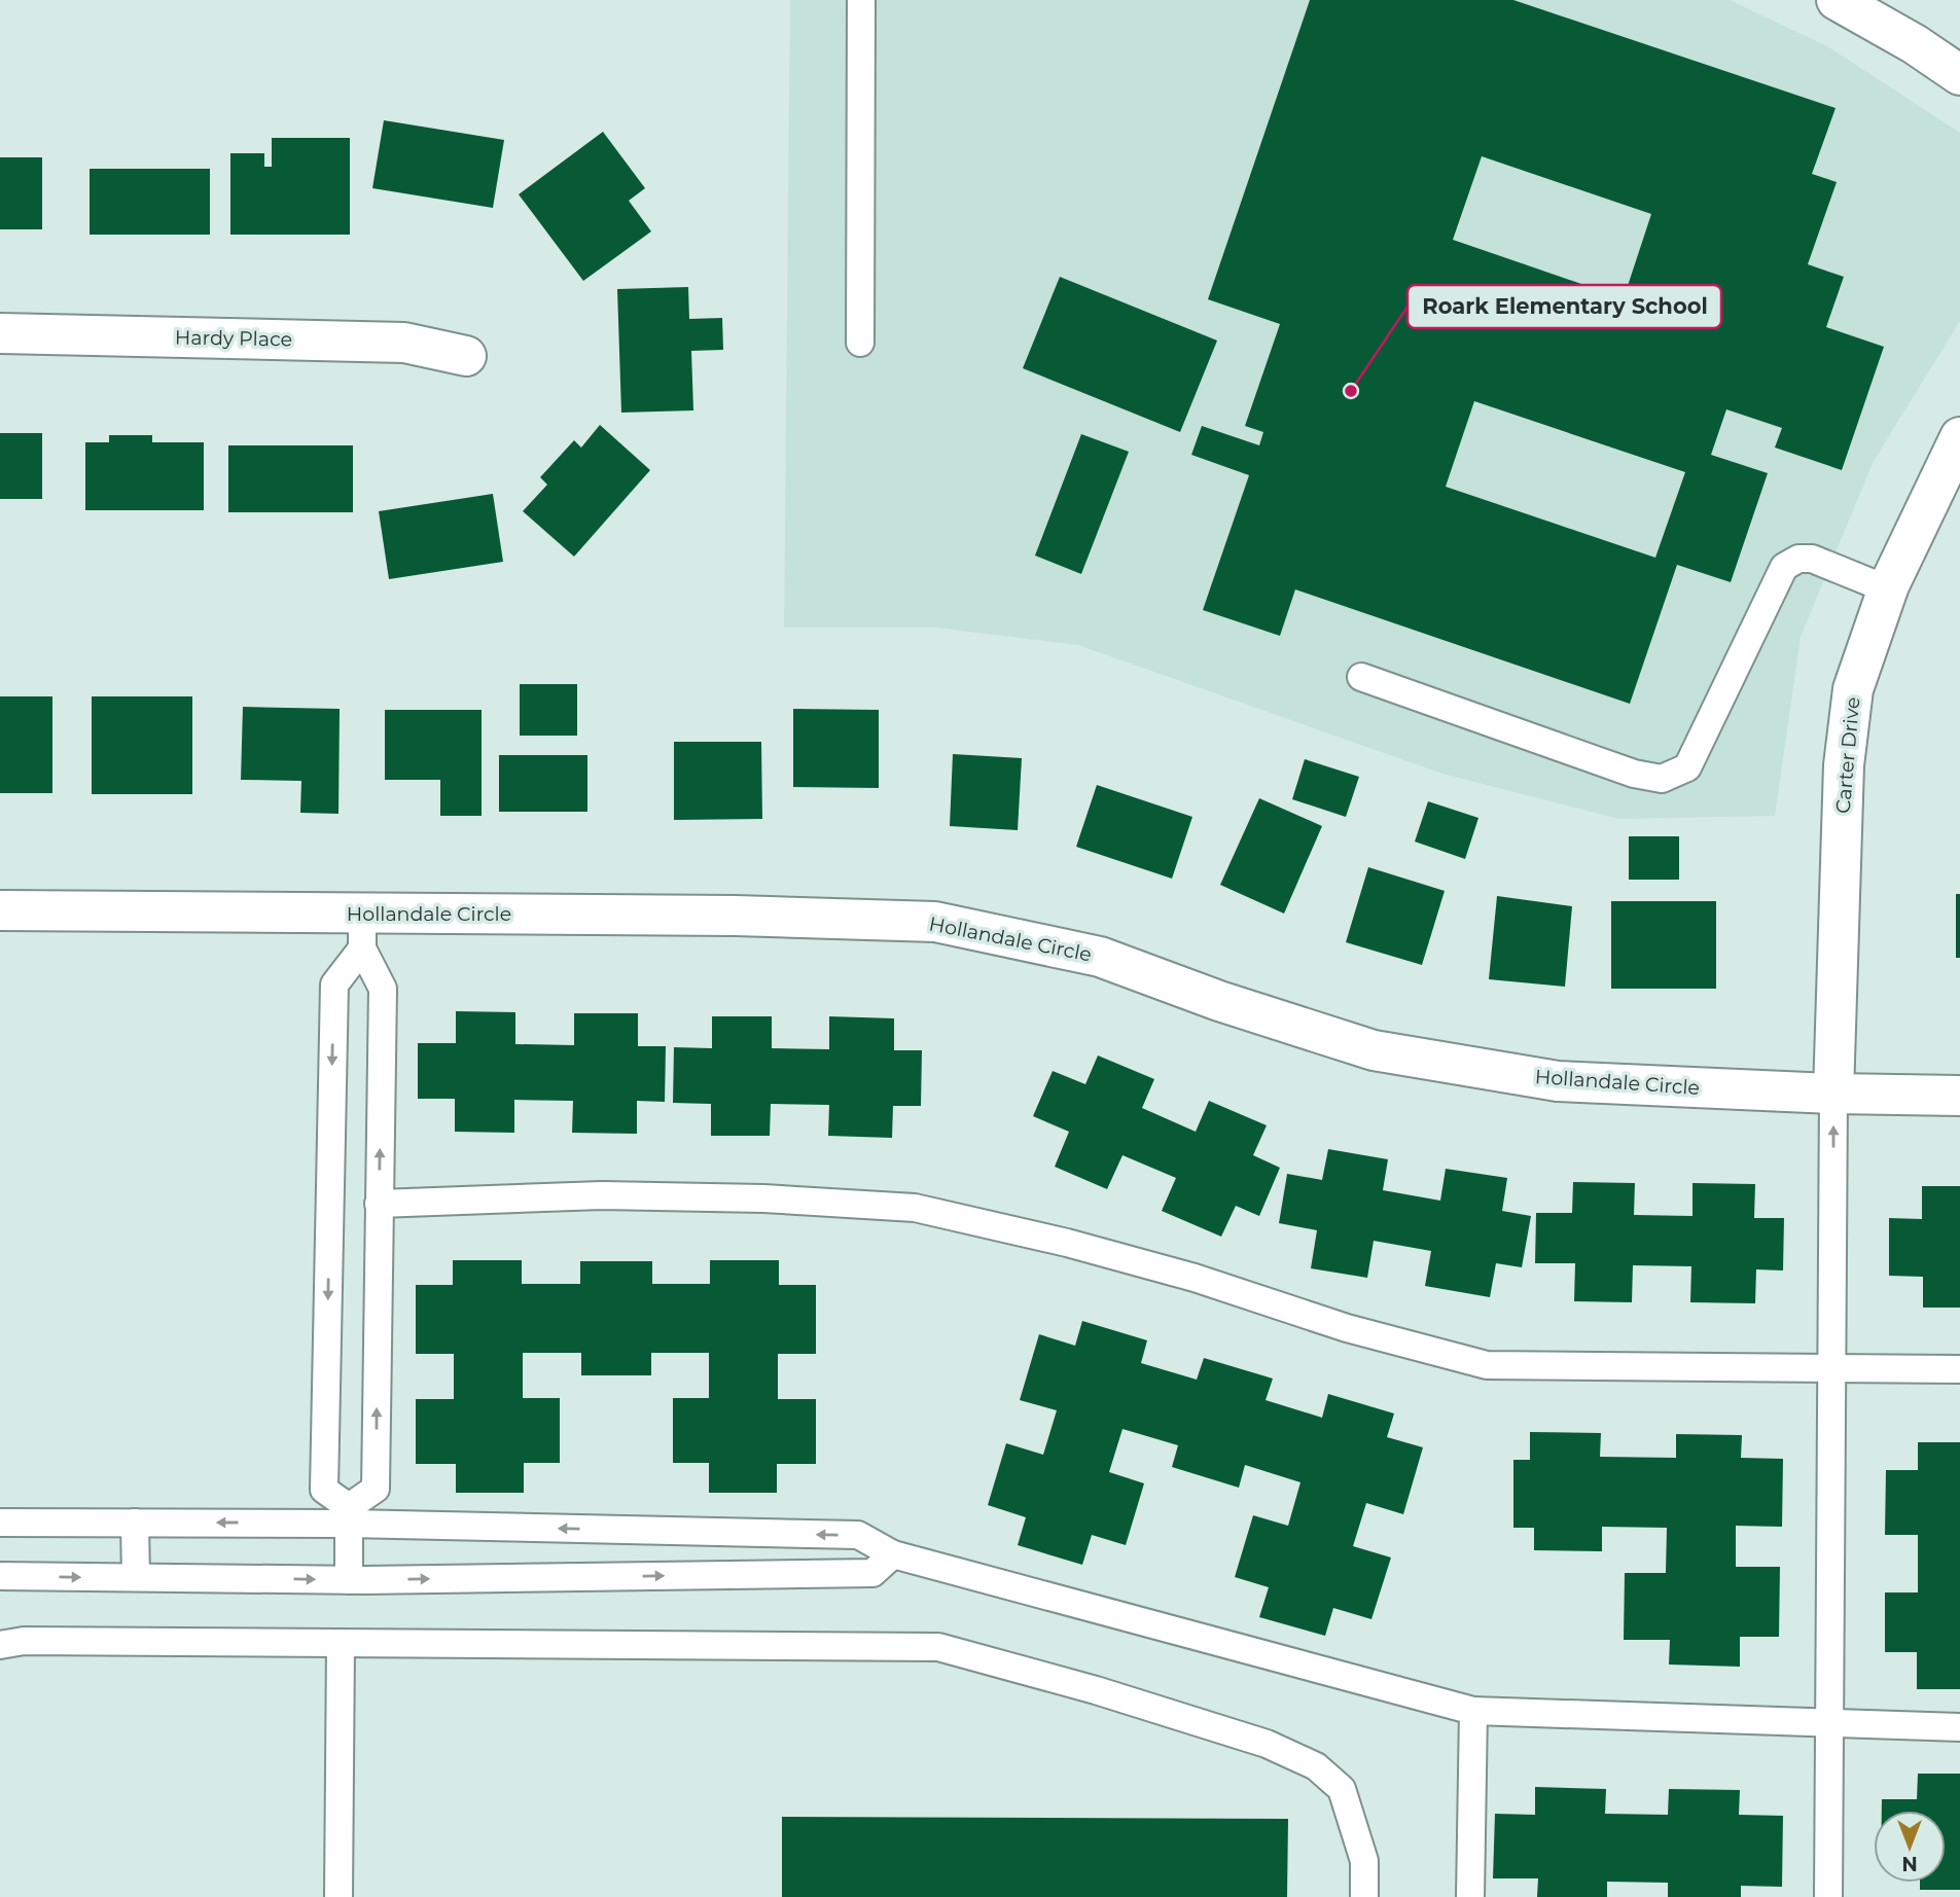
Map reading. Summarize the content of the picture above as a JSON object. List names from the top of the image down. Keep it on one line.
{"streets":{"street":["Hardy Place","Carter Drive","Hollandale Circle"]},"crossings":[["Carter Drive","Hollandale Circle"]],"places":["Roark Elementary School"],"north":"bottom"}
